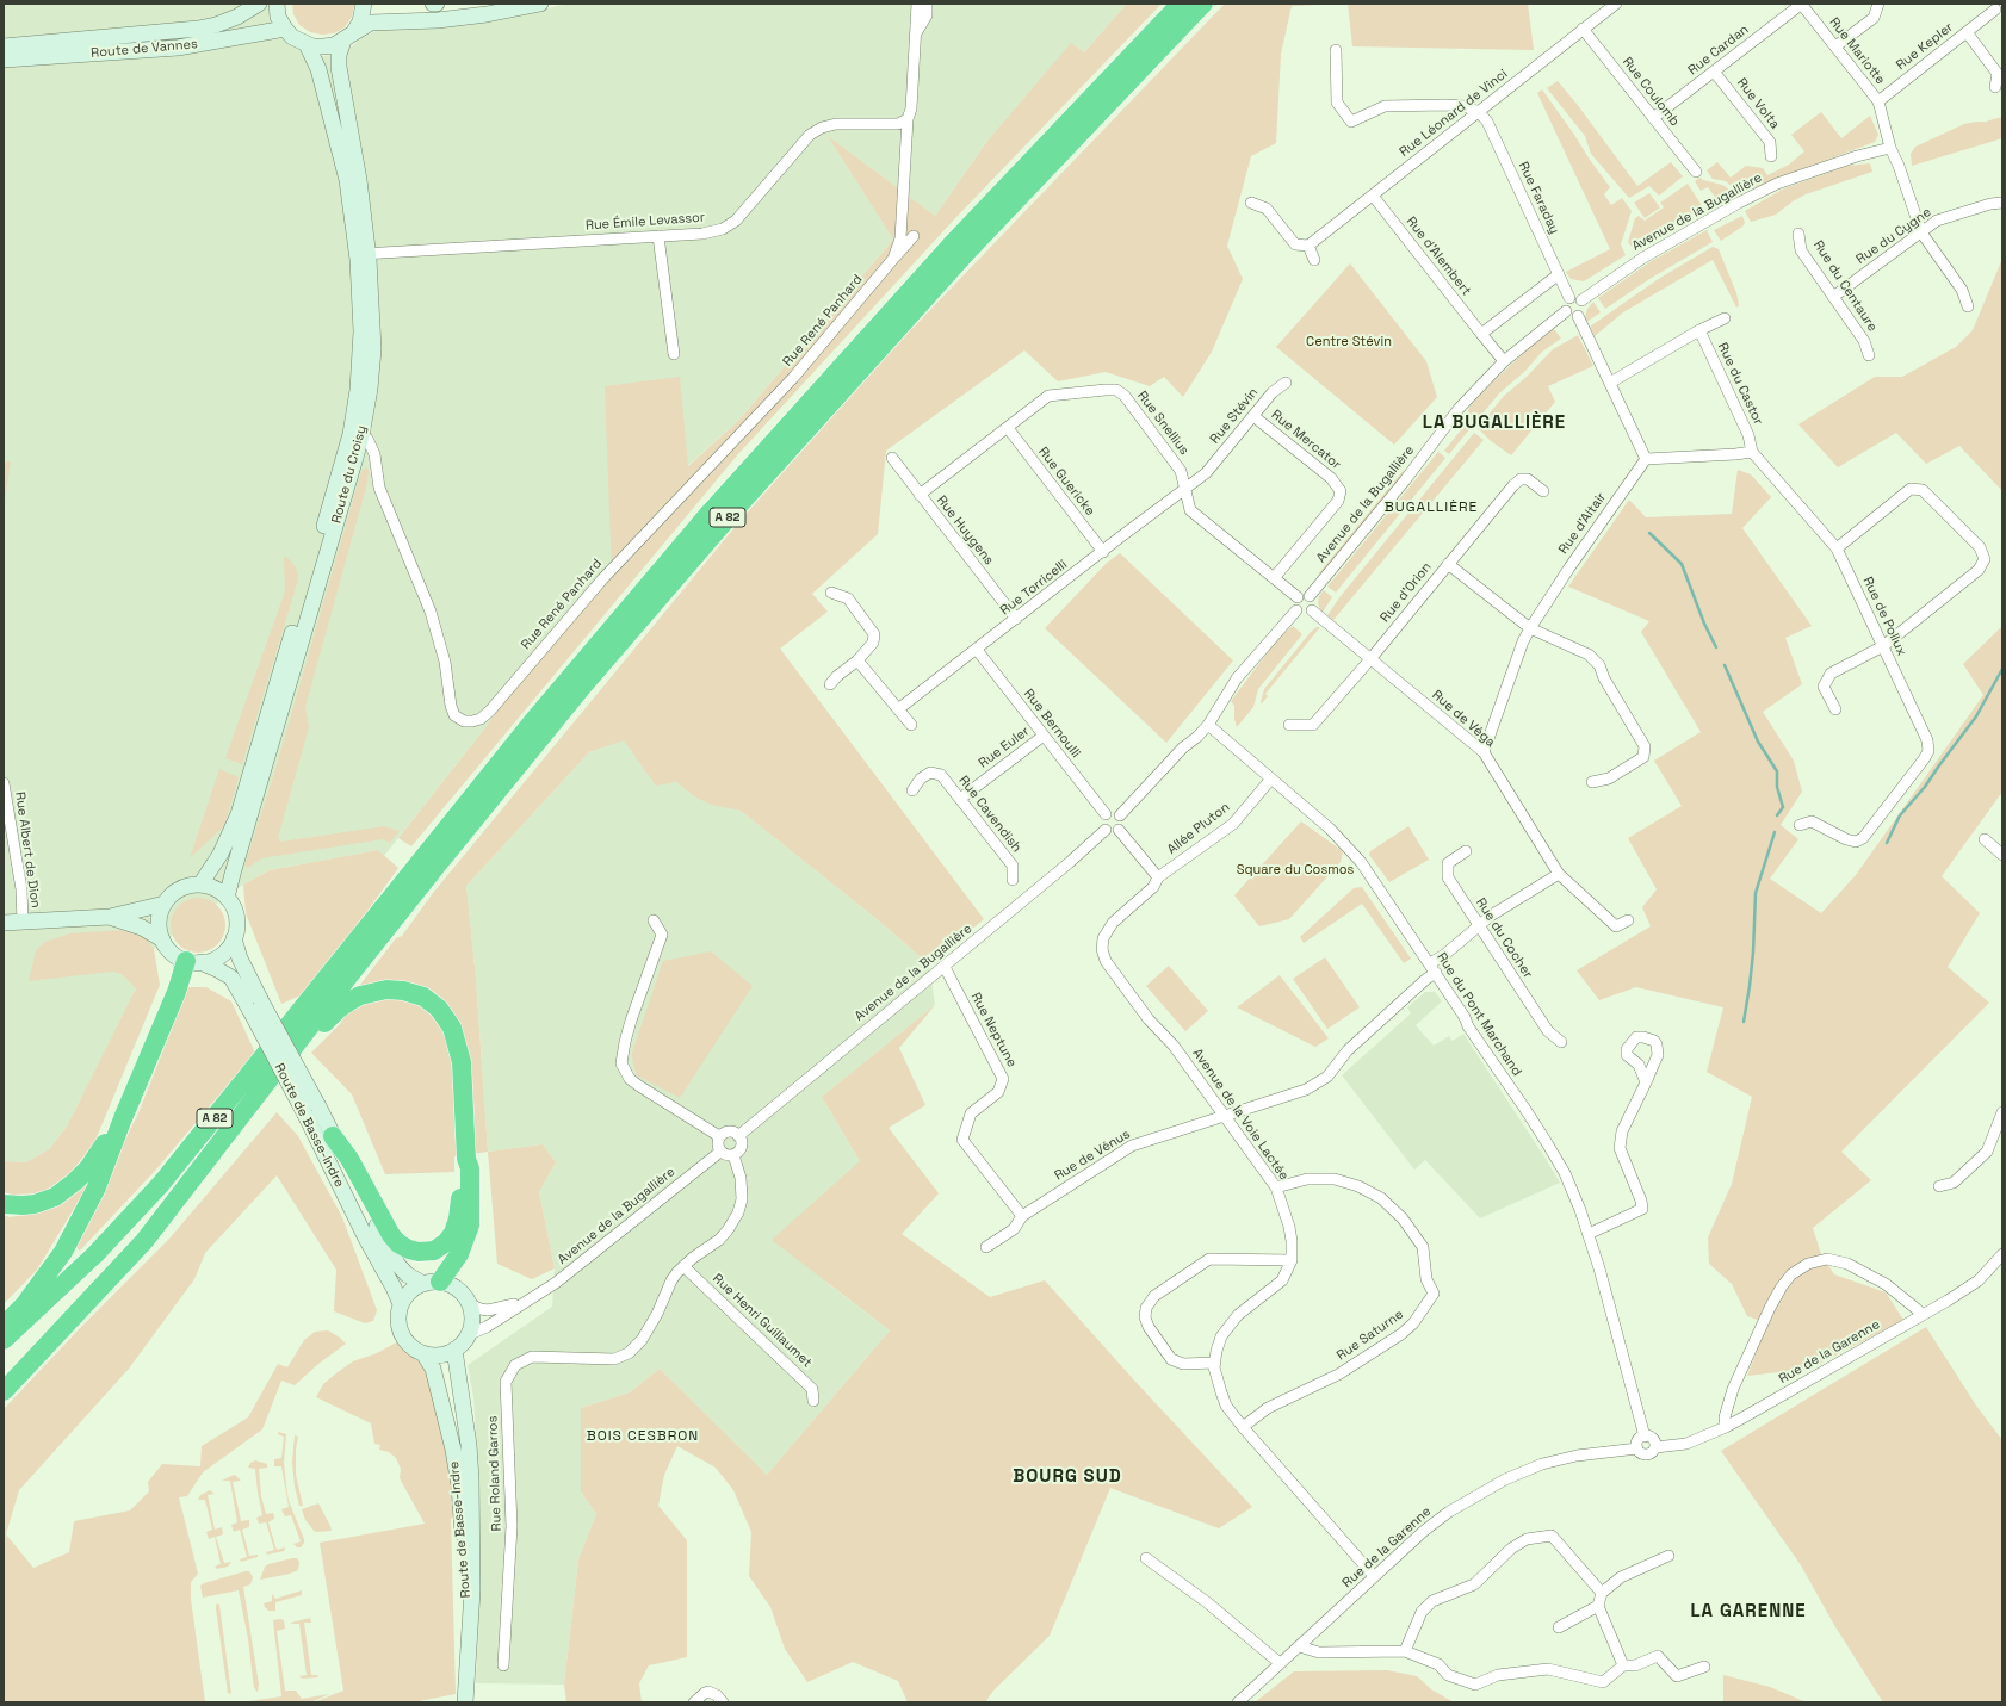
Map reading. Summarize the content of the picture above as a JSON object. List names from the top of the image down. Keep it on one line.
{"streets":{"highway":["A 82"],"main road":["Route de Vannes","Route du Croisy","Route de Basse-Indre"],"street":["Rue Kepler","Rue Cardan","Rue Mariotte","Rue Coulomb","Rue Volta","Rue Léonard de Vinci","Rue Faraday","Avenue de la Bugallière","Rue Émile Levassor","Rue du Cygne","Rue d'Alembert","Rue du Centaure","Rue René Panhard","Rue du Castor","Rue Stévin","Rue Snellius","Rue Mercator","Rue Guericke","Rue d'Altair","Rue Huygens","Rue Torricelli","Rue d'Orion","Rue de Pollux","Rue de Véga","Rue Bernoulli","Rue Euler","Rue Cavendish","Allée Pluton","Rue Albert de Dion","Rue du Cocher","Rue du Pont Marchand","Rue Neptune","Avenue de la Voie Lactée","Rue de Vénus","Rue Henri Guillaumet","Rue Saturne","Rue de la Garenne","Rue Roland Garros"]},"crossings":[["Rue Kepler","Rue Mariotte"],["Rue Cardan","Rue Mariotte"],["Rue Cardan","Rue Coulomb"],["Rue Cardan","Rue Volta"],["Rue Mariotte","Avenue de la Bugallière"],["Rue Mariotte","Rue du Cygne"],["Rue Coulomb","Rue Léonard de Vinci"],["Rue Léonard de Vinci","Rue Faraday"],["Rue Léonard de Vinci","Rue d'Alembert"],["Rue Faraday","Avenue de la Bugallière"],["Avenue de la Bugallière","Rue d'Alembert"],["Avenue de la Bugallière","Rue Snellius"],["Avenue de la Bugallière","Rue de Véga"],["Avenue de la Bugallière","Rue Bernoulli"],["Avenue de la Bugallière","Rue Neptune"],["Avenue de la Bugallière","Route de Basse-Indre"],["Rue Émile Levassor","Rue René Panhard"],["Rue Émile Levassor","Route du Croisy"],["Rue du Cygne","Rue du Centaure"],["Rue René Panhard","Route du Croisy"],["Rue du Castor","Rue de Pollux"],["Rue Stévin","Rue Snellius"],["Rue Stévin","Rue Mercator"],["Rue Stévin","Rue Torricelli"],["Rue Snellius","Rue Mercator"],["Rue Snellius","Rue Guericke"],["Rue Snellius","Rue Huygens"],["Rue Snellius","Rue Torricelli"],["Rue Snellius","Rue de Véga"],["Route du Croisy","Route de Basse-Indre"],["Rue Guericke","Rue Torricelli"],["Rue d'Altair","Rue de Véga"],["Rue Huygens","Rue Torricelli"],["Rue Torricelli","Rue Bernoulli"],["Rue d'Orion","Rue de Véga"],["Rue de Véga","Rue de Vénus"],["Rue Bernoulli","Rue Euler"],["Rue Euler","Rue Cavendish"],["Allée Pluton","Rue du Pont Marchand"],["Allée Pluton","Avenue de la Voie Lactée"],["Rue du Cocher","Rue de Vénus"],["Rue du Pont Marchand","Rue de Vénus"],["Rue du Pont Marchand","Rue de la Garenne"],["Rue Neptune","Rue de Vénus"],["Avenue de la Voie Lactée","Rue de Vénus"],["Avenue de la Voie Lactée","Rue Saturne"],["Avenue de la Voie Lactée","Rue de la Garenne"],["Rue Henri Guillaumet","Rue Roland Garros"]],"districts":["LA BUGALLIÈRE","BUGALLIÈRE","BOIS CESBRON","BOURG SUD","LA GARENNE"],"parks":["Centre Stévin","Square du Cosmos"]}
